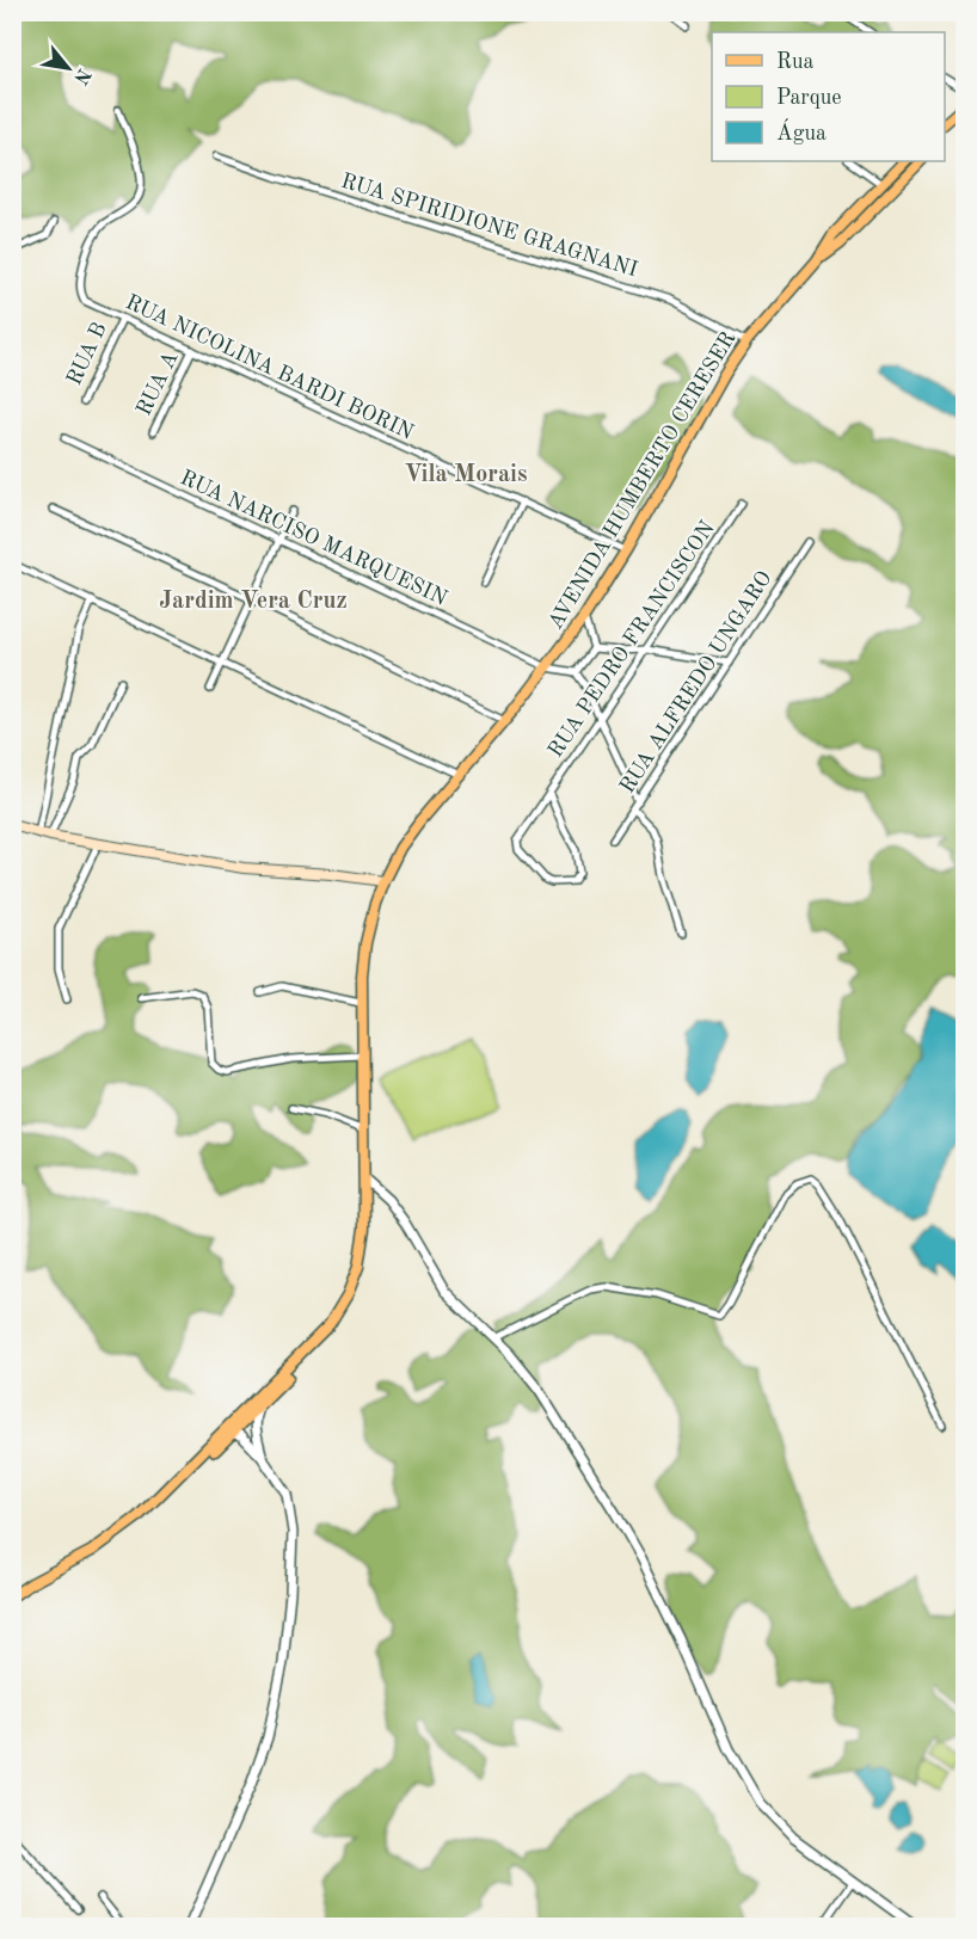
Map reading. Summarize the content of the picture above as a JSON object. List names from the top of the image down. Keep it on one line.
{"streets":{"main road":["AVENIDA HUMBERTO CERESER"],"street":["RUA SPIRIDIONE GRAGNANI","RUA B","RUA NICOLINA BARDI BORIN","RUA A","RUA NARCISO MARQUESIN","RUA PEDRO FRANCISCON","RUA ALFREDO UNGARO"]},"crossings":[["RUA SPIRIDIONE GRAGNANI","AVENIDA HUMBERTO CERESER"],["RUA B","RUA NICOLINA BARDI BORIN"],["RUA NICOLINA BARDI BORIN","RUA A"],["RUA NICOLINA BARDI BORIN","AVENIDA HUMBERTO CERESER"],["AVENIDA HUMBERTO CERESER","RUA NARCISO MARQUESIN"]],"districts":["Vila Morais","Jardim Vera Cruz"],"legend":["Rua","Parque","Água"],"north":"bottom right"}
